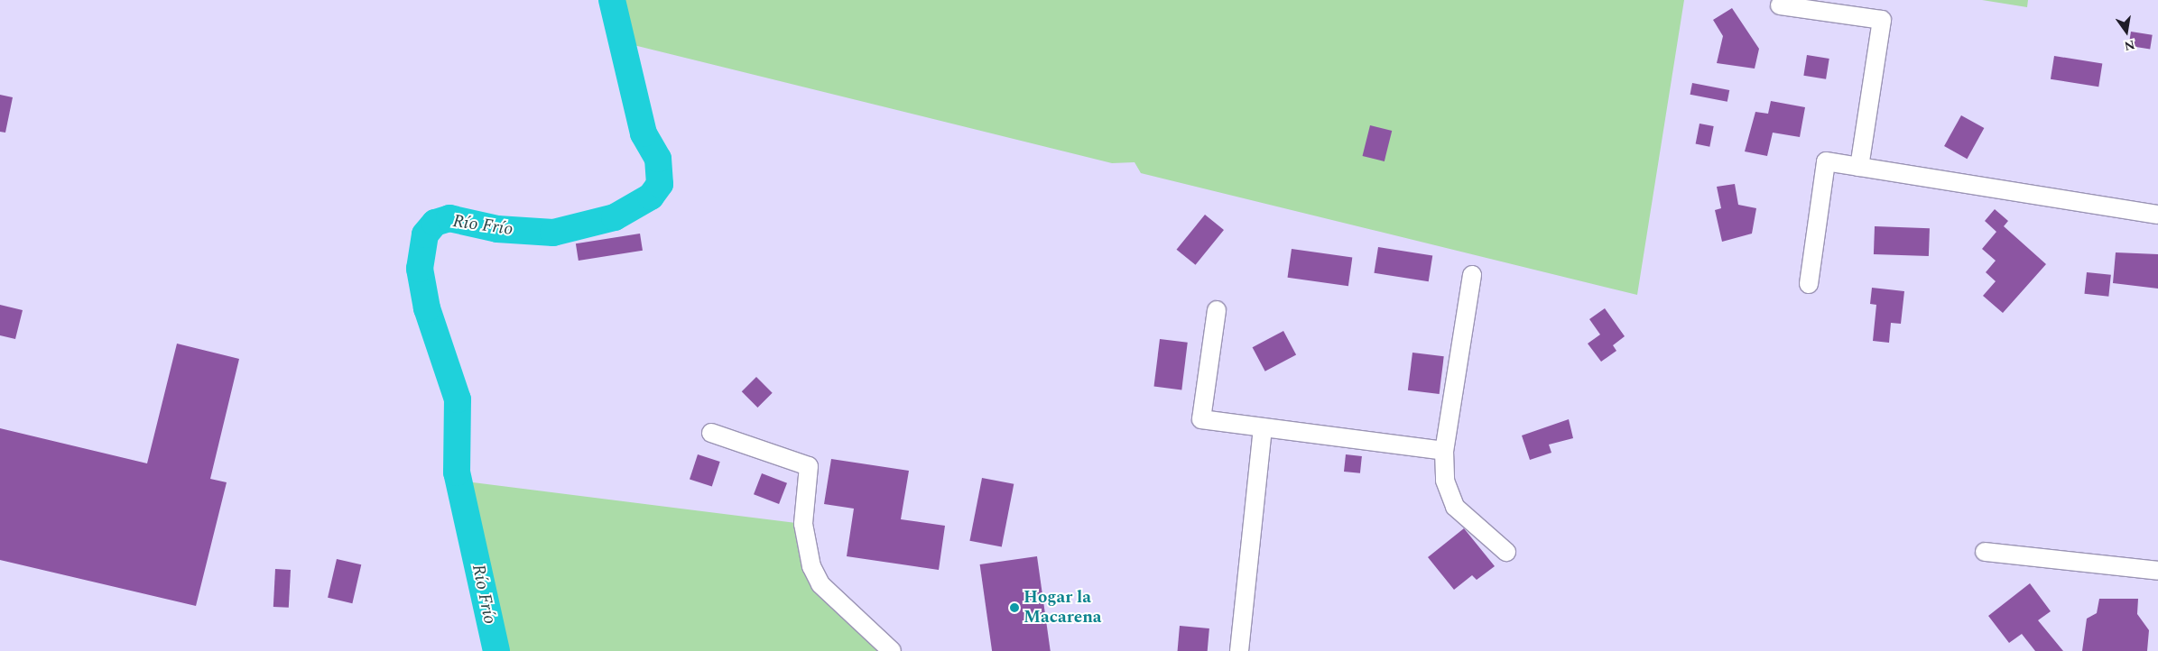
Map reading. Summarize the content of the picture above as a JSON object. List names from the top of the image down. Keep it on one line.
{"water":["Río Frío"],"places":["Hogar la Macarena"],"north":"bottom"}
